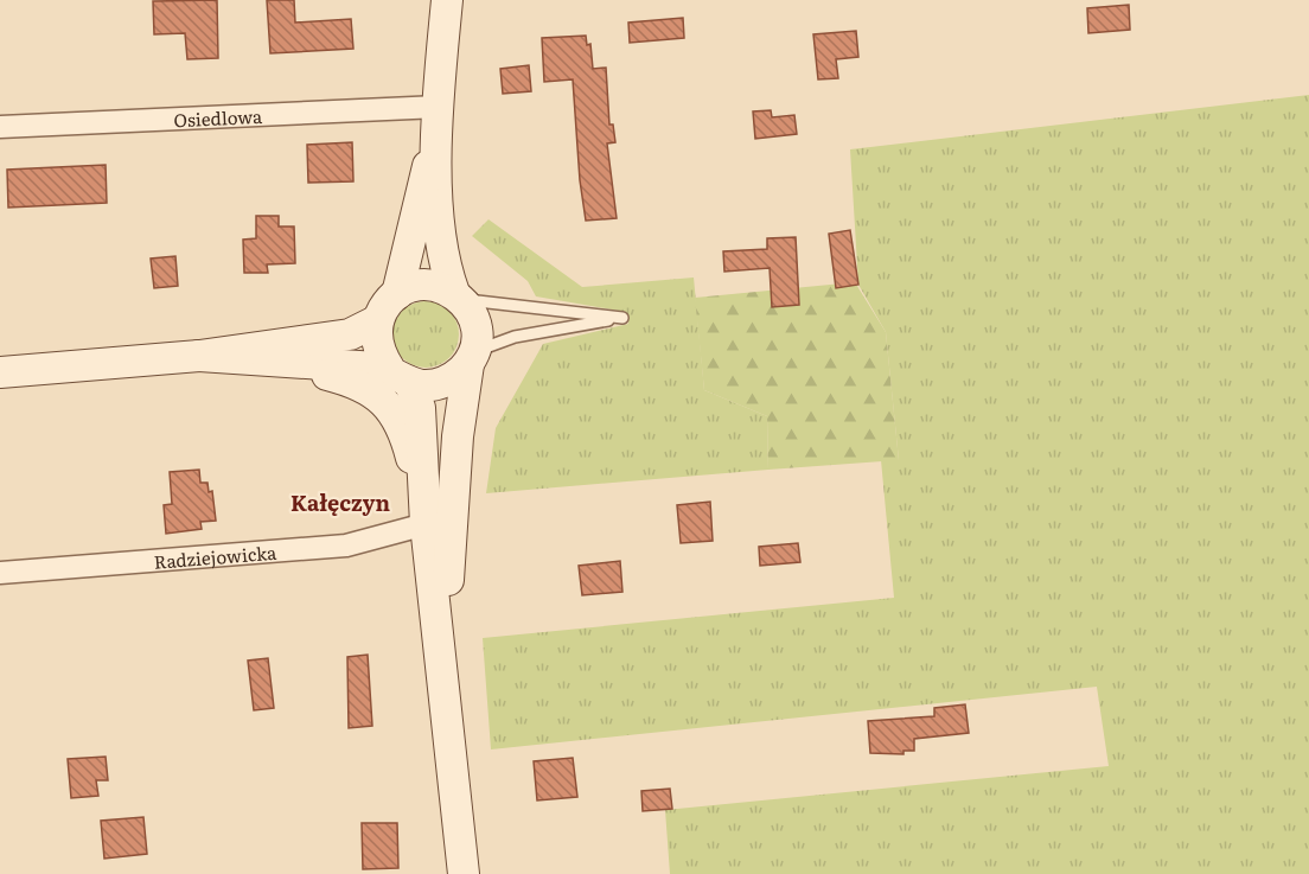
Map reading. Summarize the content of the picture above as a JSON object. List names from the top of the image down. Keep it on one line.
{"streets":{"street":["Osiedlowa","Radziejowicka"]},"districts":["Kałęczyn"]}
